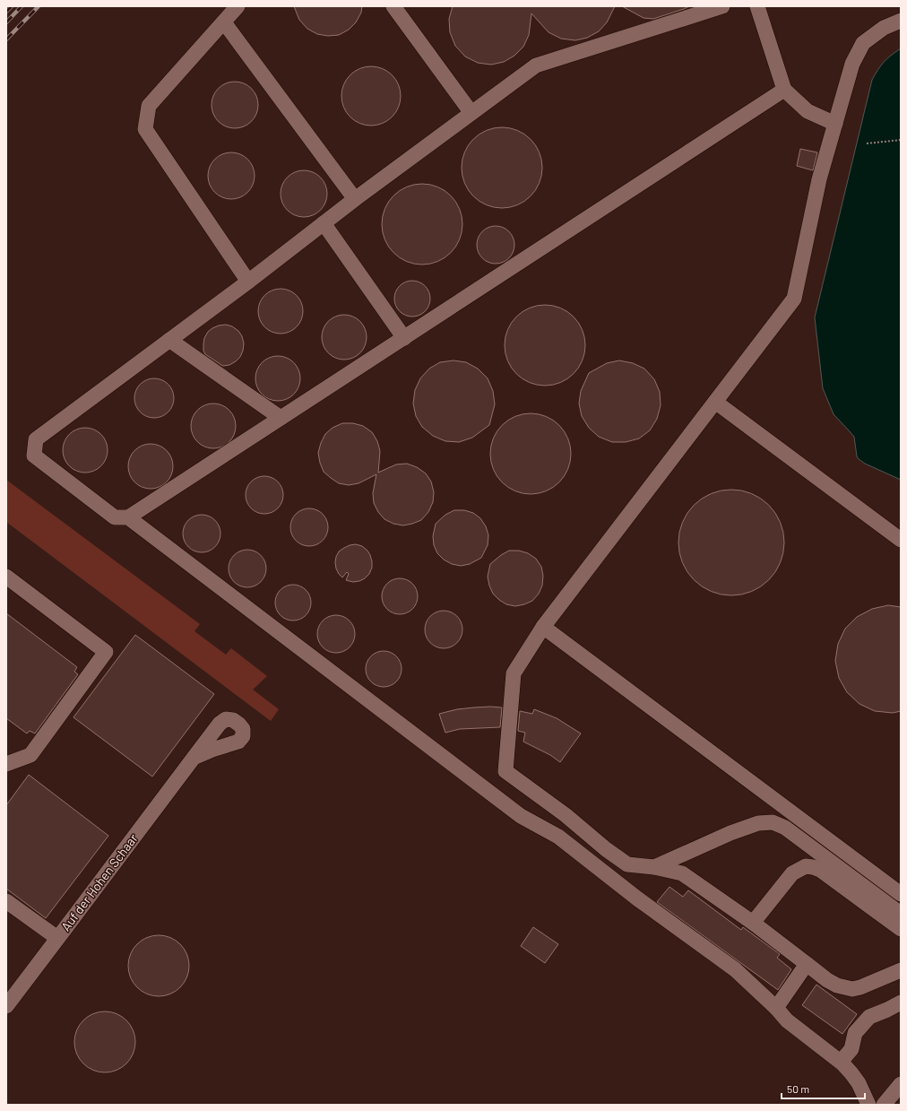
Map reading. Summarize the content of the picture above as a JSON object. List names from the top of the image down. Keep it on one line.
{"streets":{"street":["Auf der Hohen Schaar"]},"scale_bar":"50 m"}
